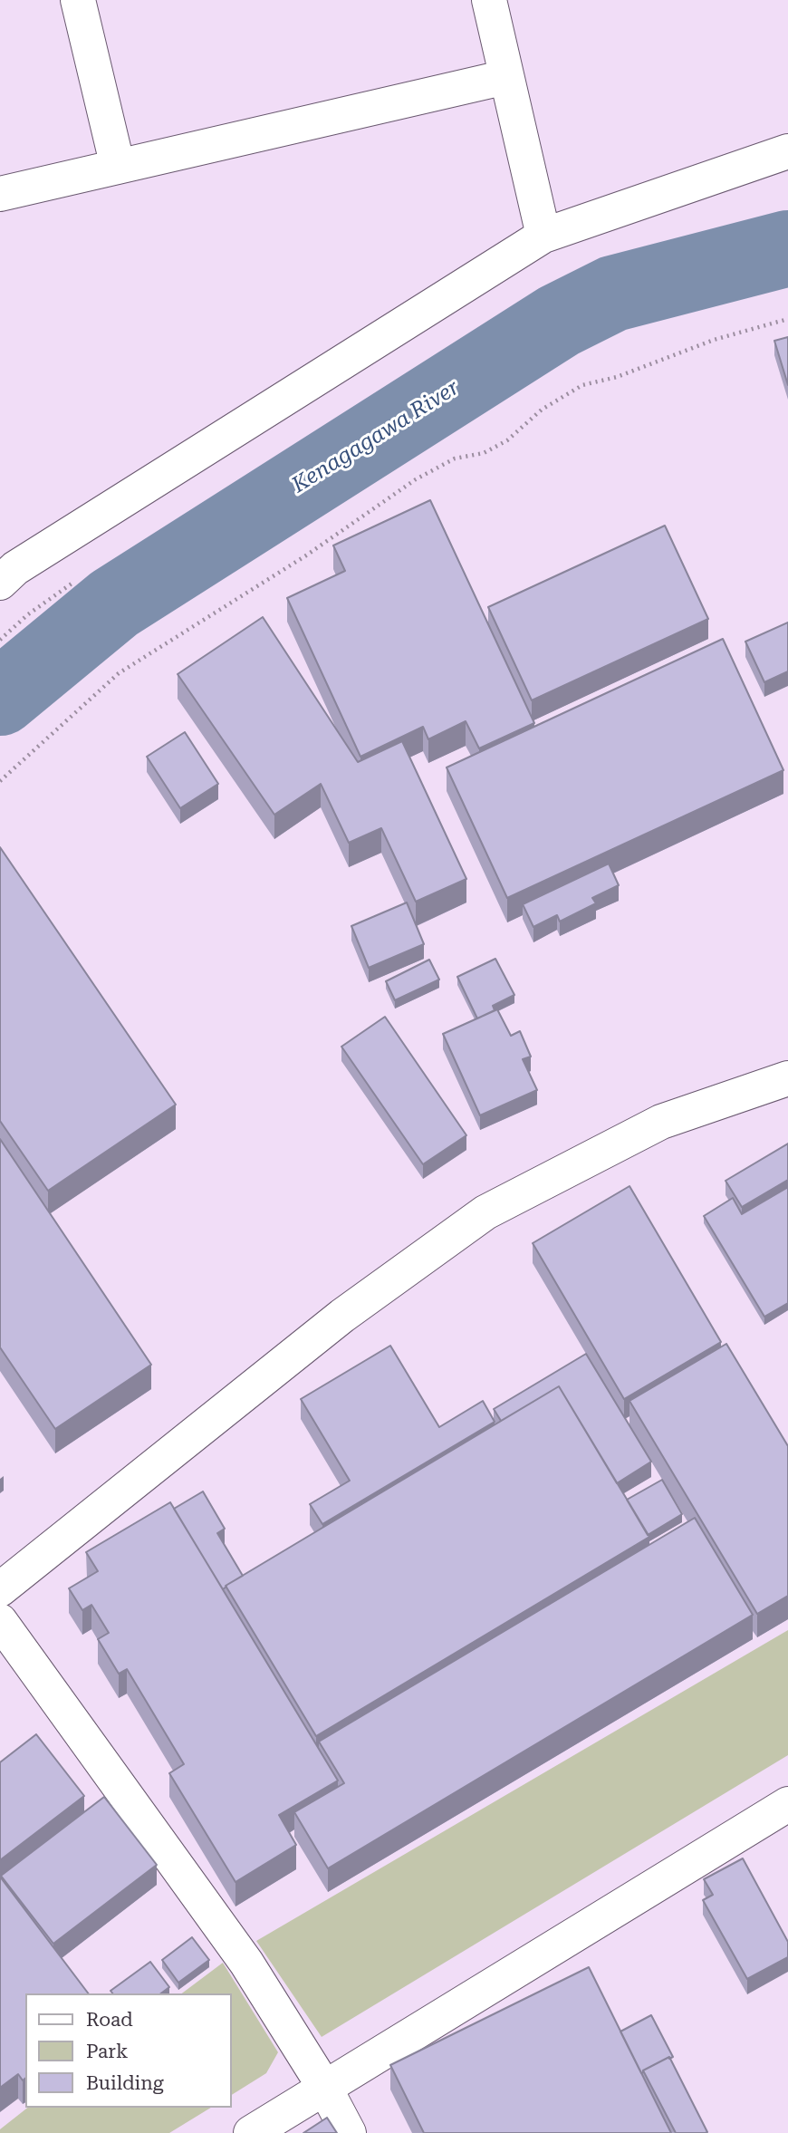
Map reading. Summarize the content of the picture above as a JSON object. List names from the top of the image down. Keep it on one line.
{"water":["Kenagagawa River"],"legend":["Road","Park","Building"]}
